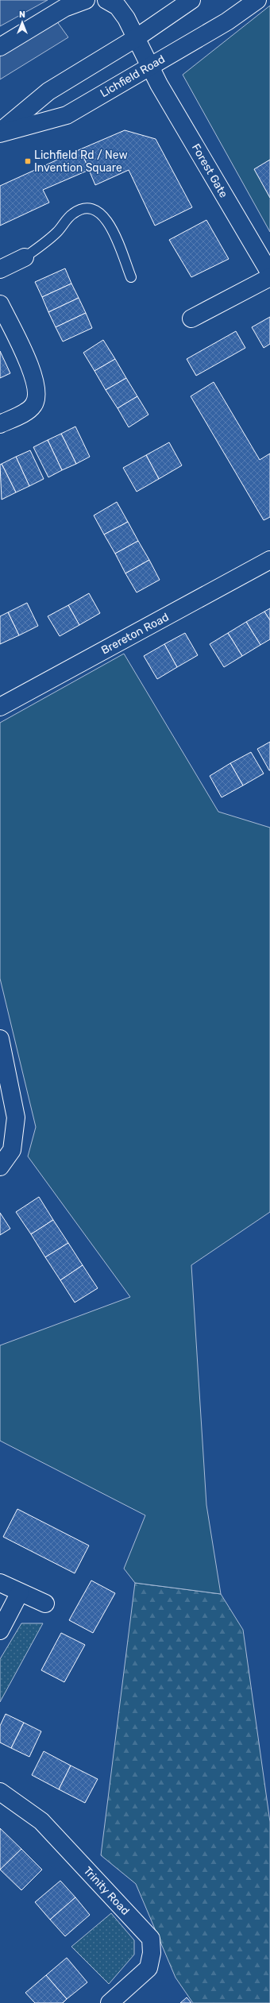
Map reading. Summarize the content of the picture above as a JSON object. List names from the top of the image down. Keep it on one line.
{"streets":{"street":["Lichfield Road","Forest Gate","Brereton Road","Trinity Road"]},"crossings":[["Lichfield Road","Forest Gate"]],"places":{"transit":["Lichfield Rd / New Invention Square"]},"north":"top"}
